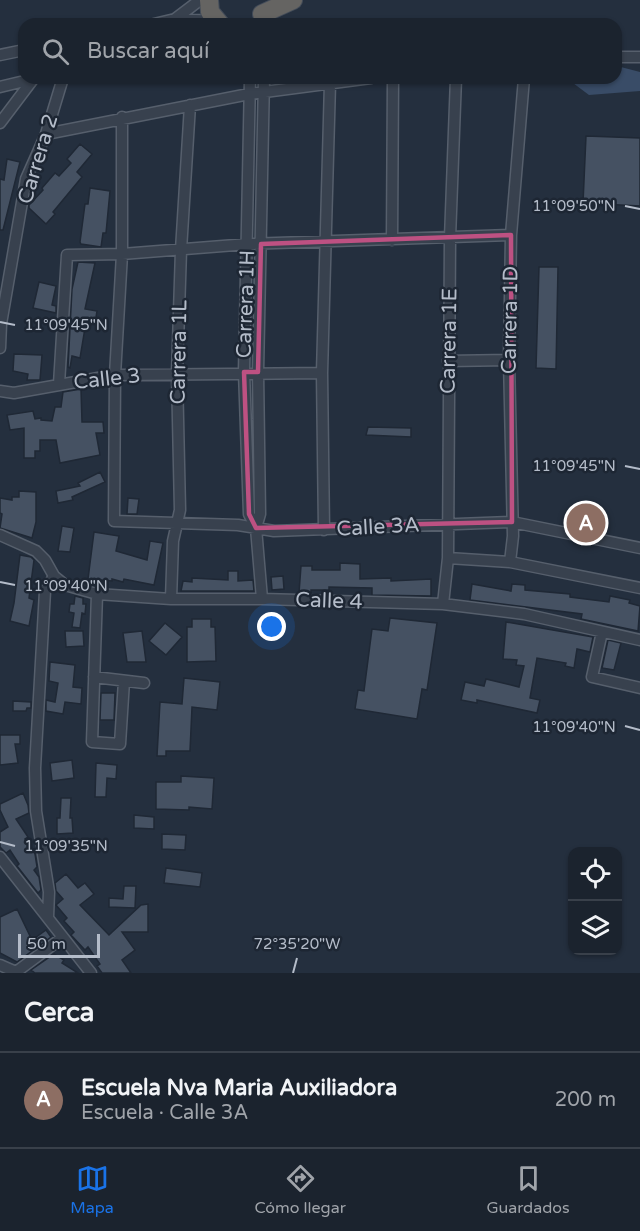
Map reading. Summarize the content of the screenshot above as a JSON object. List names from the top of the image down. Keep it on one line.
{"streets":{"street":["Carrera 2","Carrera 1H","Carrera 1D","Carrera 1E","Carrera 1L","Calle 3","Calle 3A","Calle 4"]},"crossings":[["Carrera 1H","Calle 3"],["Carrera 1H","Calle 3A"],["Carrera 1H","Calle 4"],["Carrera 1D","Calle 3A"],["Carrera 1E","Calle 3A"],["Carrera 1E","Calle 4"],["Carrera 1L","Calle 3"],["Carrera 1L","Calle 3A"],["Carrera 1L","Calle 4"],["Calle 3","Calle 3A"]],"scale_bar":"50 m","page":{"search":"Buscar aquí","pins":"A","scale":"50 m","heading":"Cerca","list":[{"mark":"A","name":"Escuela Nva Maria Auxiliadora","note":"Escuela · Calle 3A","value":"200 m"}],"nav":["Mapa","Cómo llegar","Guardados"]},"coordinates":["11°09'50\"N","11°09'45\"N","11°09'40\"N","11°09'35\"N","72°35'20\"W"]}
